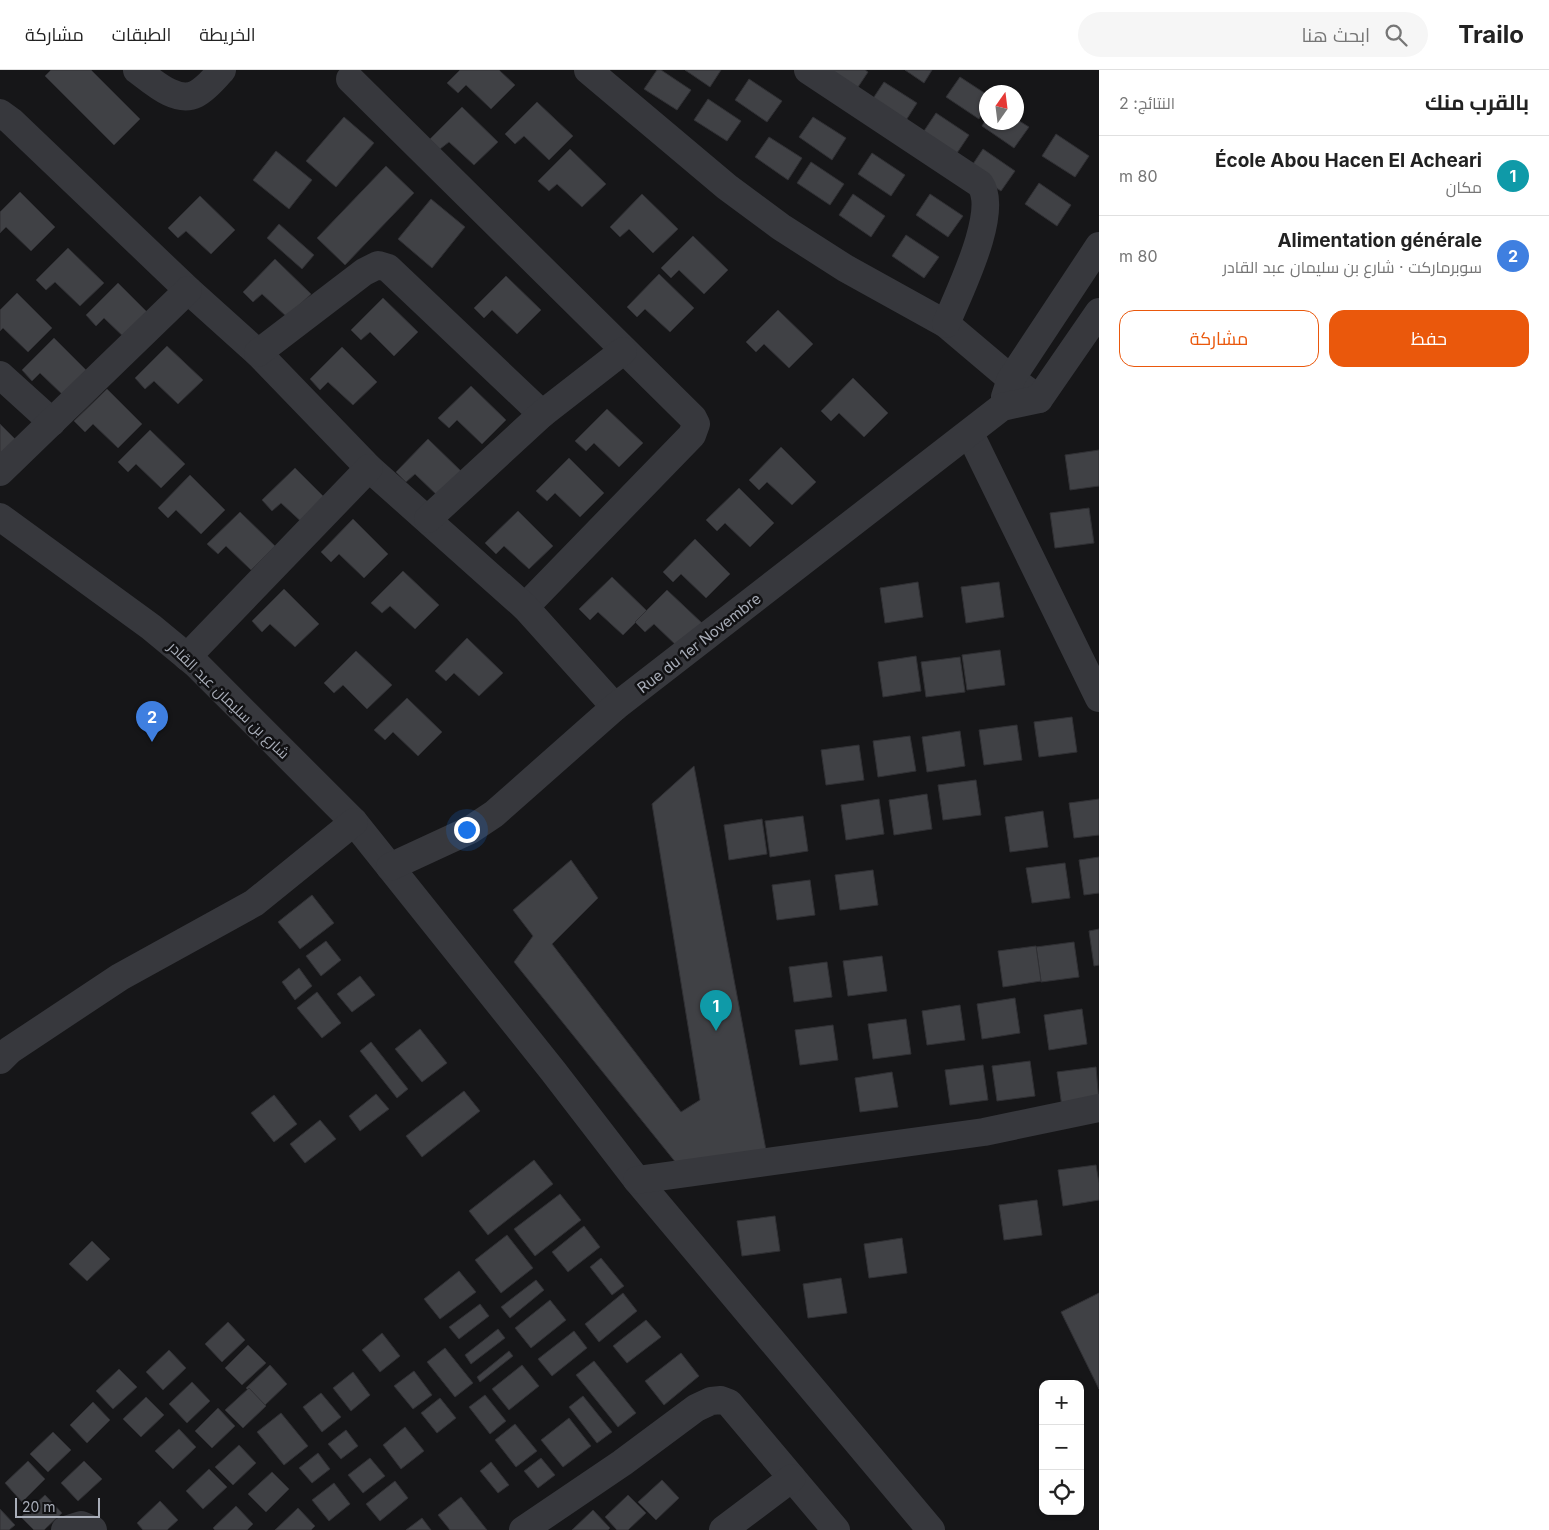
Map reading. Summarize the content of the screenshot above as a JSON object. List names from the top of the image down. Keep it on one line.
{"streets":{"street":["Rue du 1er Novembre","شارع بن سليمان عبد القادر"]},"crossings":[["Rue du 1er Novembre","شارع بن سليمان عبد القادر"]],"scale_bar":"20 m","north":"top","page":{"header":"Trailo","search":"ابحث هنا","nav":["الخريطة","الطبقات","مشاركة"],"heading":["بالقرب منك","النتائج: 2"],"list":[{"mark":"1","name":"École Abou Hacen El Acheari","note":"مكان","value":"80 m"},{"mark":"2","name":"Alimentation générale","note":"سوبرماركت · شارع بن سليمان عبد القادر","value":"80 m"}],"buttons":["حفظ","مشاركة"],"pins":["2","1"],"map_buttons":["+","−"],"scale":"20 m"}}
